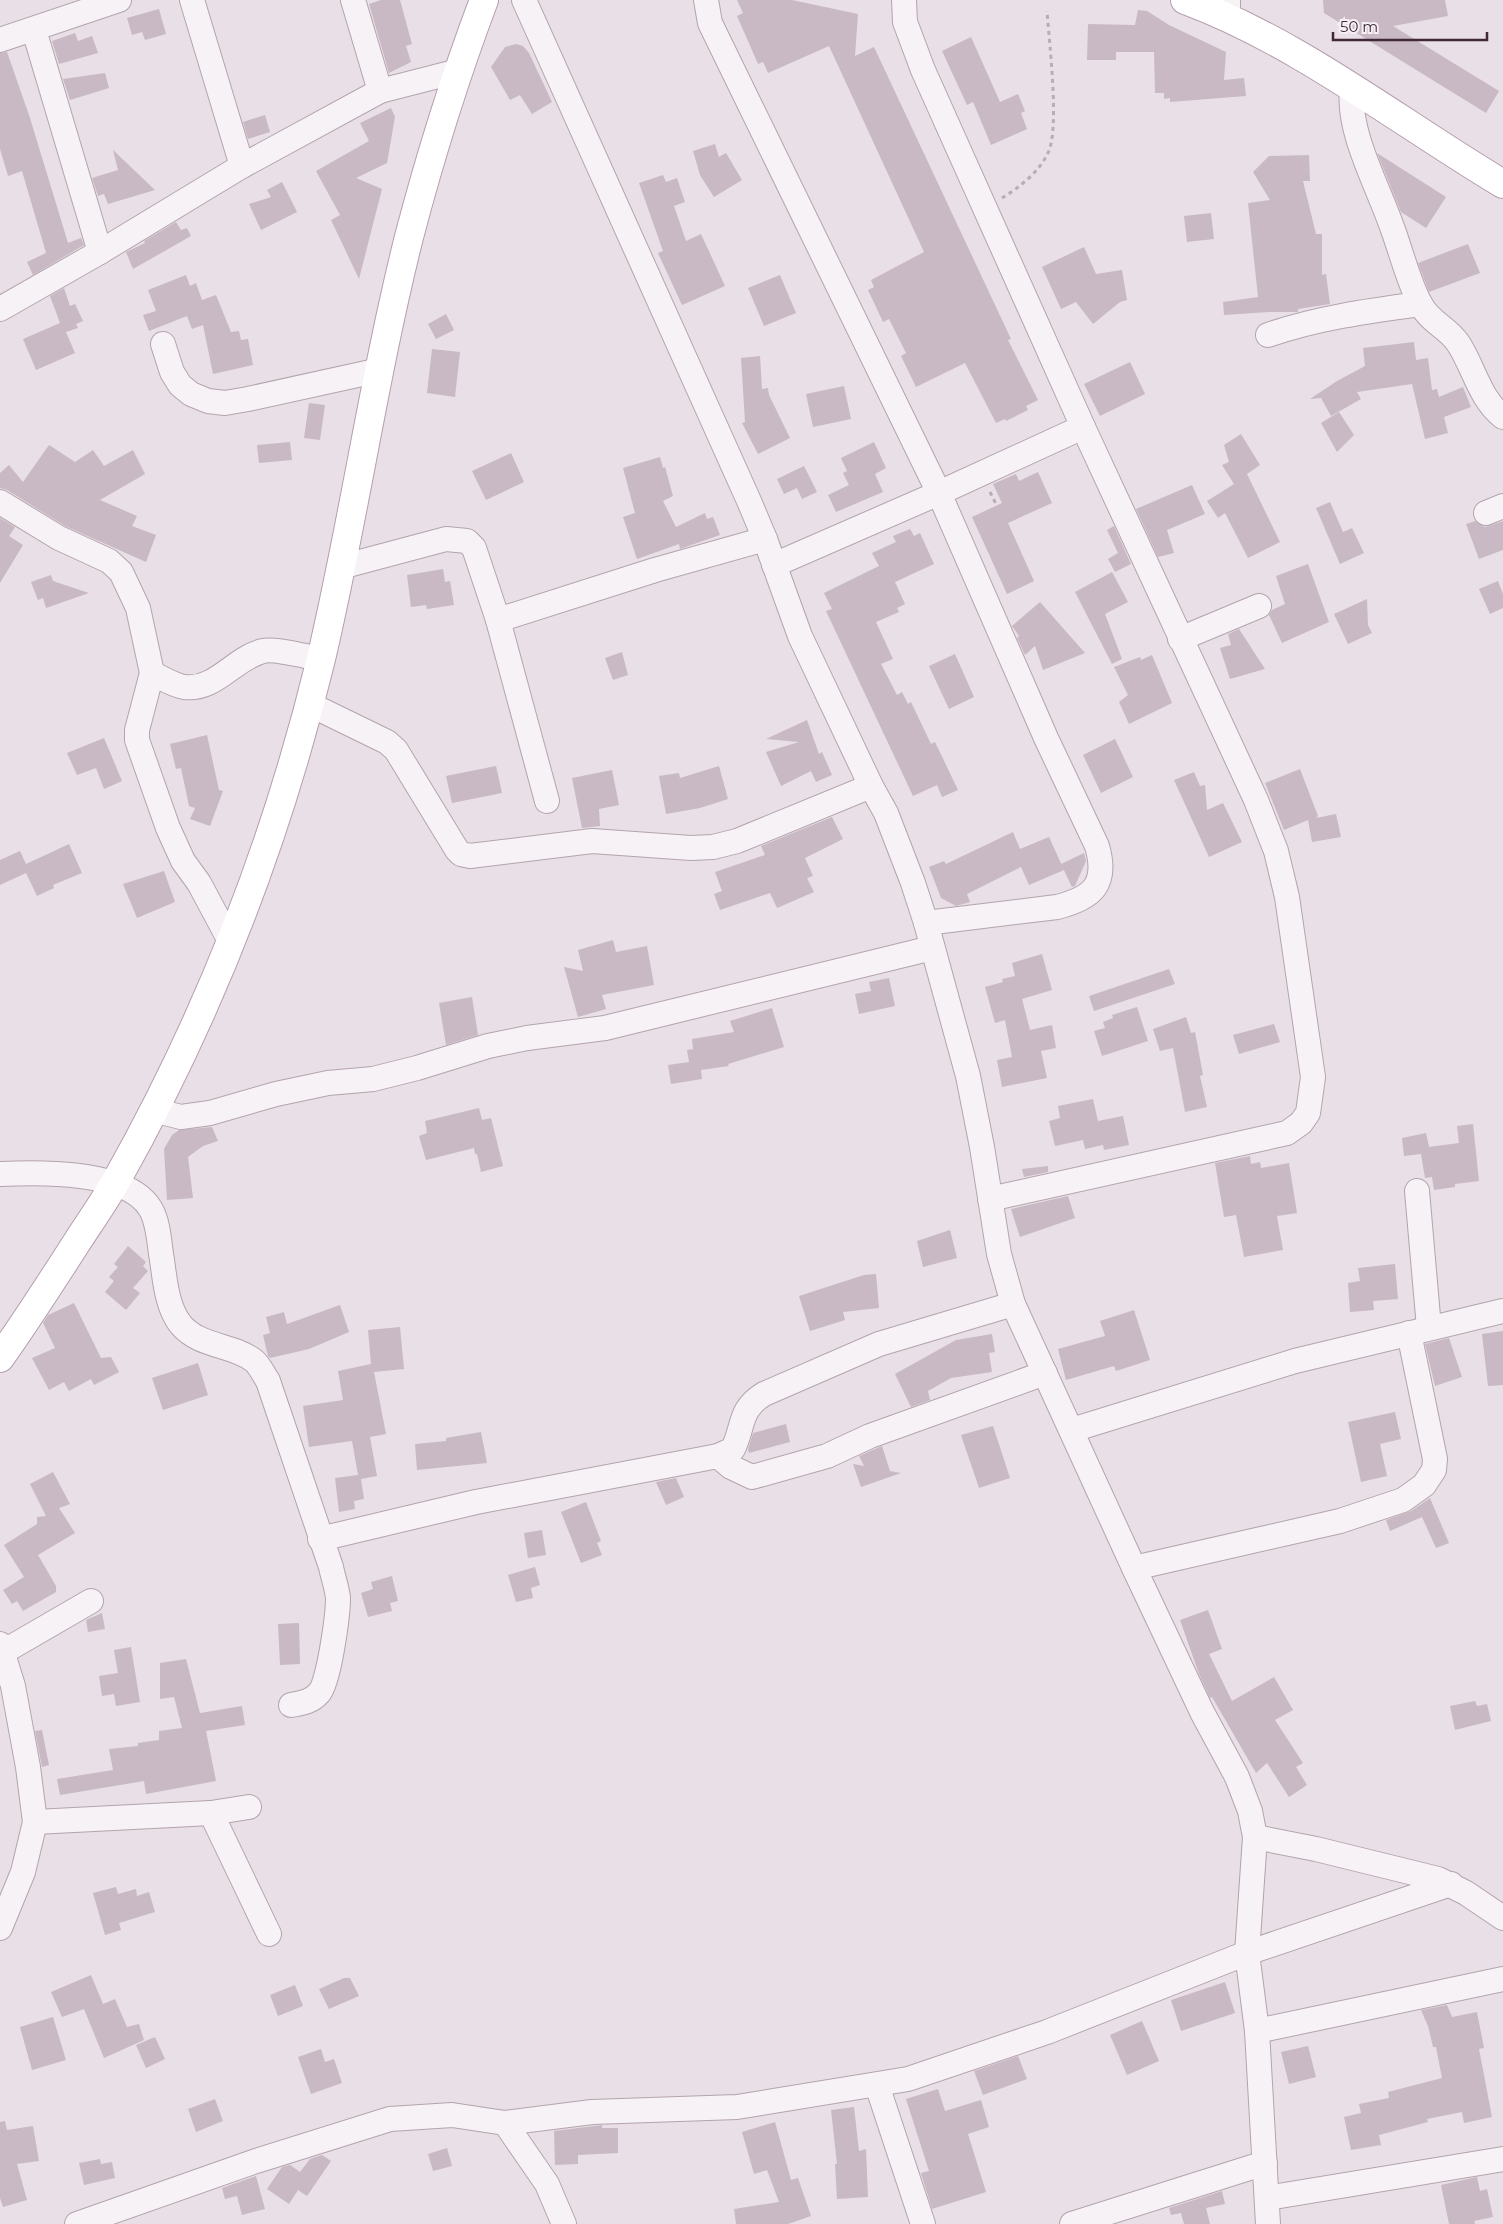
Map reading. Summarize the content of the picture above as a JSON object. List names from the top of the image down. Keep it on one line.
{"scale_bar":"50 m"}
